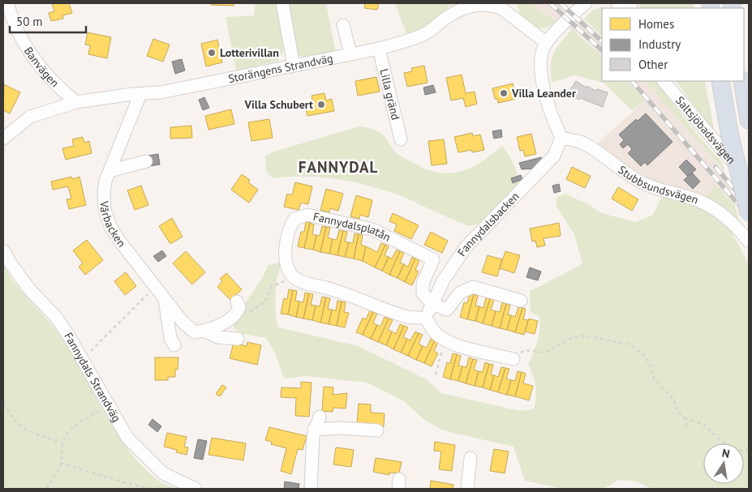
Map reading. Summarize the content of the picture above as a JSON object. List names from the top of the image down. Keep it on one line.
{"streets":{"street":["Banvägen","Storängens Strandväg","Lilla gränd","Saltsjöbadsvägen","Stubbsundsvägen","Vårbacken","Fannydalsbacken","Fannydalsplatån","Fannydals Strandväg"]},"crossings":[["Banvägen","Storängens Strandväg"],["Storängens Strandväg","Lilla gränd"],["Storängens Strandväg","Vårbacken"],["Stubbsundsvägen","Fannydalsbacken"],["Fannydalsbacken","Fannydalsplatån"]],"districts":["FANNYDAL"],"places":["Lotterivillan","Villa Leander","Villa Schubert"],"legend":["Homes","Industry","Other"],"scale_bar":"50 m","north":"top"}
